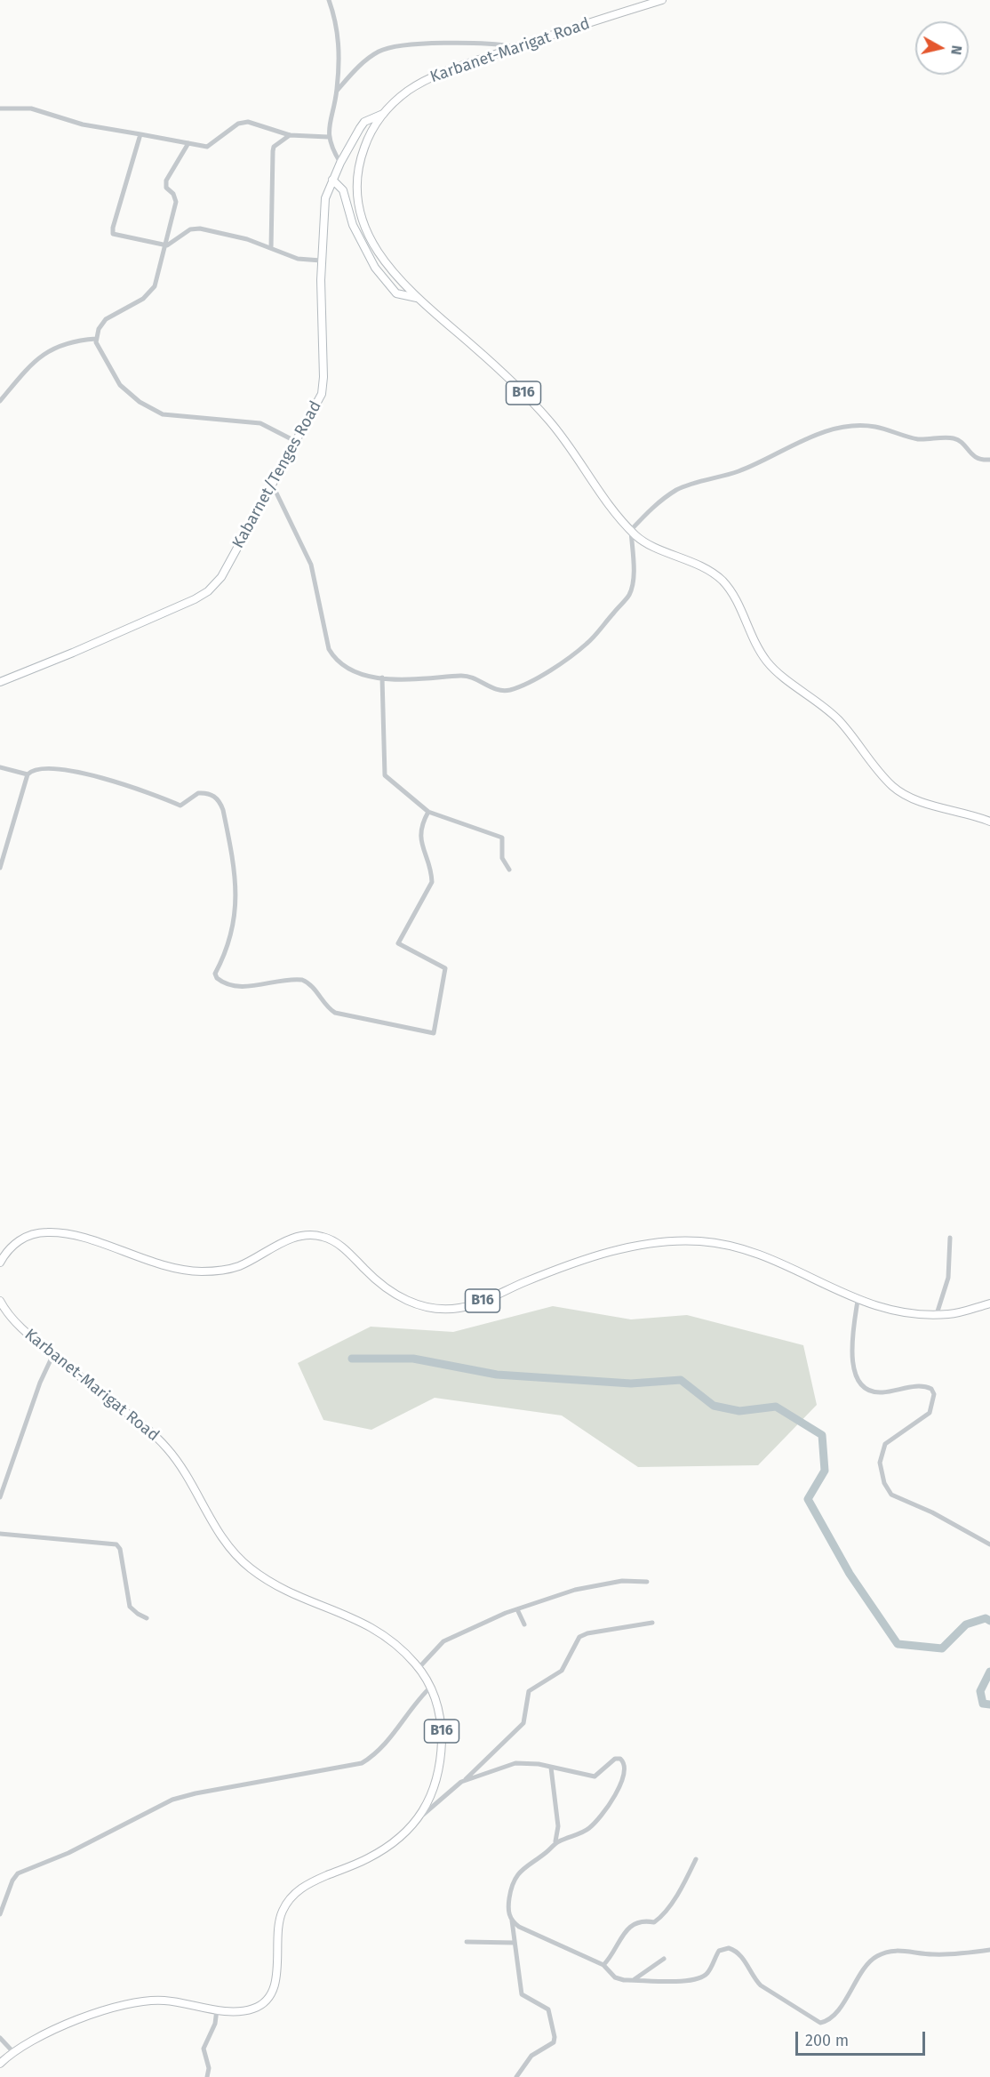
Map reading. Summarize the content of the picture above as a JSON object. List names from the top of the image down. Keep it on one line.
{"streets":{"main road":["Karbanet-Marigat Road","B16"],"street":["Kabarnet/Tenges Road"]},"crossings":[["Karbanet-Marigat Road","Kabarnet/Tenges Road"]],"scale_bar":"200 m","north":"right"}
